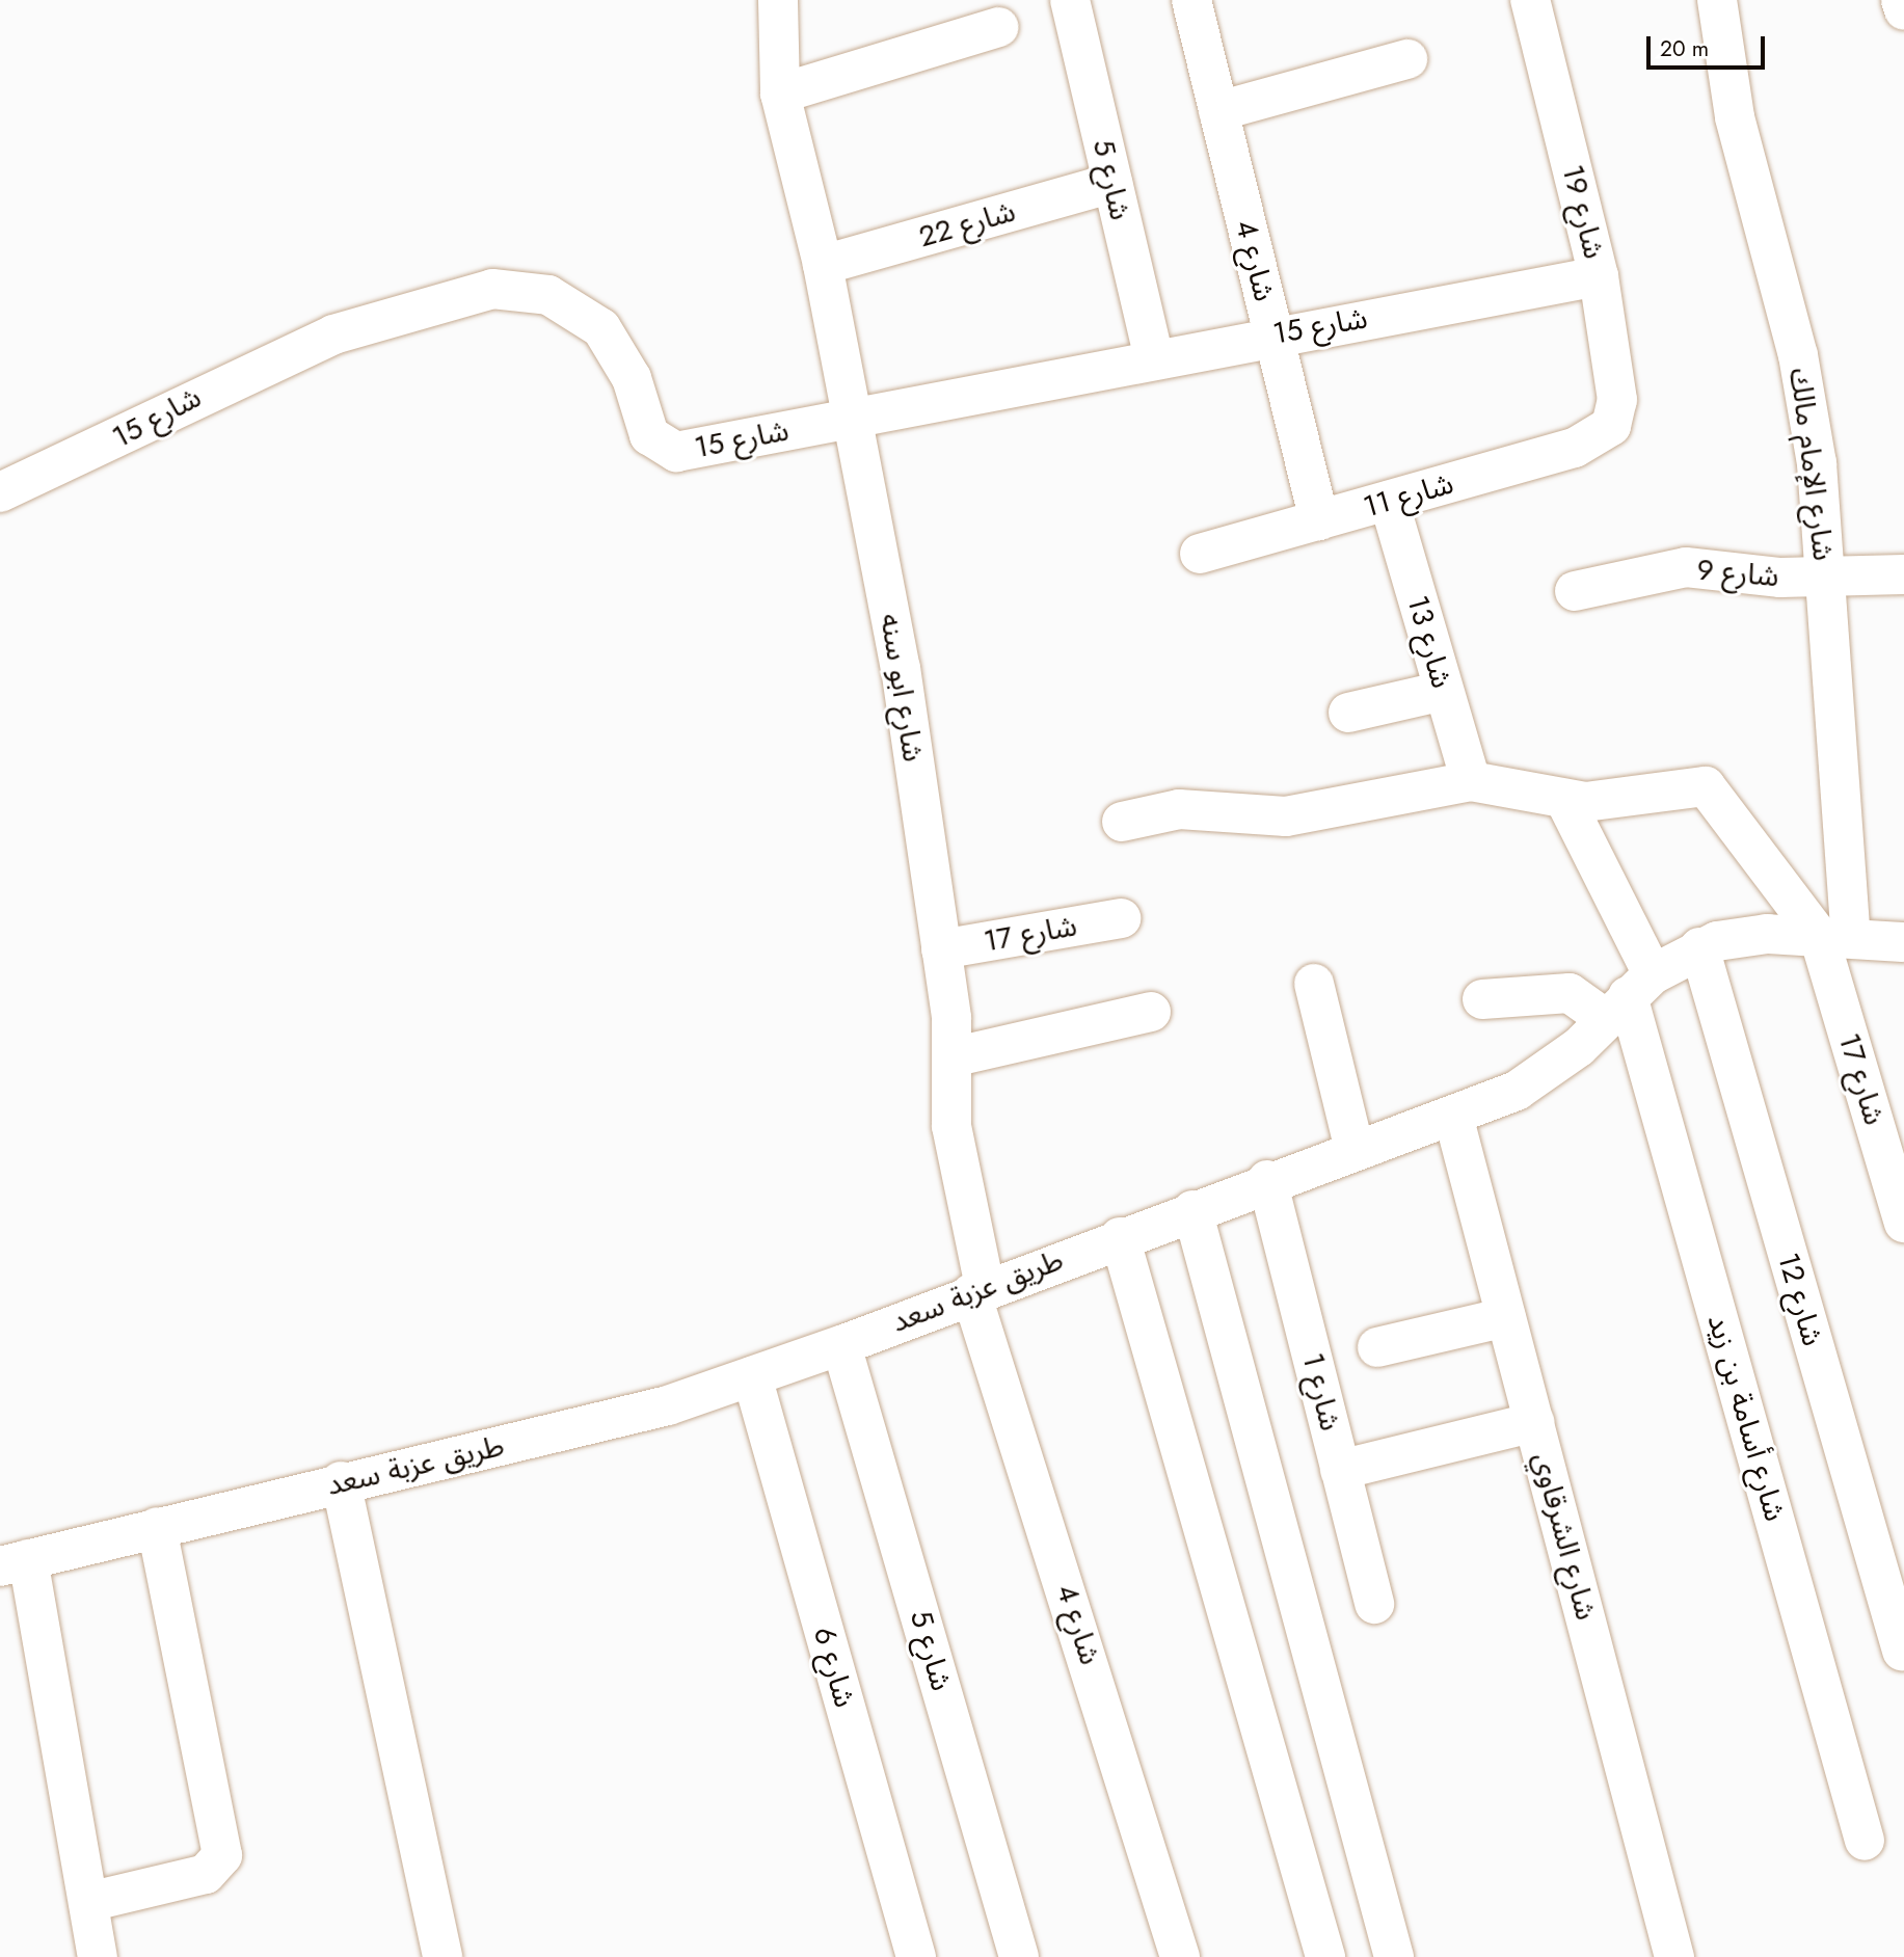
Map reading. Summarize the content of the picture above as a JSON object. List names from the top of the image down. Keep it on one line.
{"streets":{"street":["شارع 5","شارع 19","شارع 22","شارع 4","شارع 15","شارع الإمام مالك","شارع 11","شارع 9","شارع 13","شارع ابو سنه","شارع 17","طريق عزبة سعد","شارع 12","شارع 1","شارع أسامة بن زيد","شارع الشرقاوي","شارع 6"]},"crossings":[["شارع 5","شارع 22"],["شارع 5","شارع 15"],["شارع 5","طريق عزبة سعد"],["شارع 19","شارع 15"],["شارع 19","شارع 11"],["شارع 22","شارع ابو سنه"],["شارع 4","شارع 15"],["شارع 4","شارع 11"],["شارع 4","شارع ابو سنه"],["شارع 4","طريق عزبة سعد"],["شارع 15","شارع ابو سنه"],["شارع الإمام مالك","شارع 9"],["شارع الإمام مالك","شارع 17"],["شارع الإمام مالك","طريق عزبة سعد"],["شارع 11","شارع 13"],["شارع ابو سنه","شارع 17"],["شارع ابو سنه","طريق عزبة سعد"],["شارع 17","طريق عزبة سعد"],["طريق عزبة سعد","شارع 12"],["طريق عزبة سعد","شارع 1"],["طريق عزبة سعد","شارع أسامة بن زيد"],["طريق عزبة سعد","شارع الشرقاوي"],["طريق عزبة سعد","شارع 6"]],"scale_bar":"20 m"}
